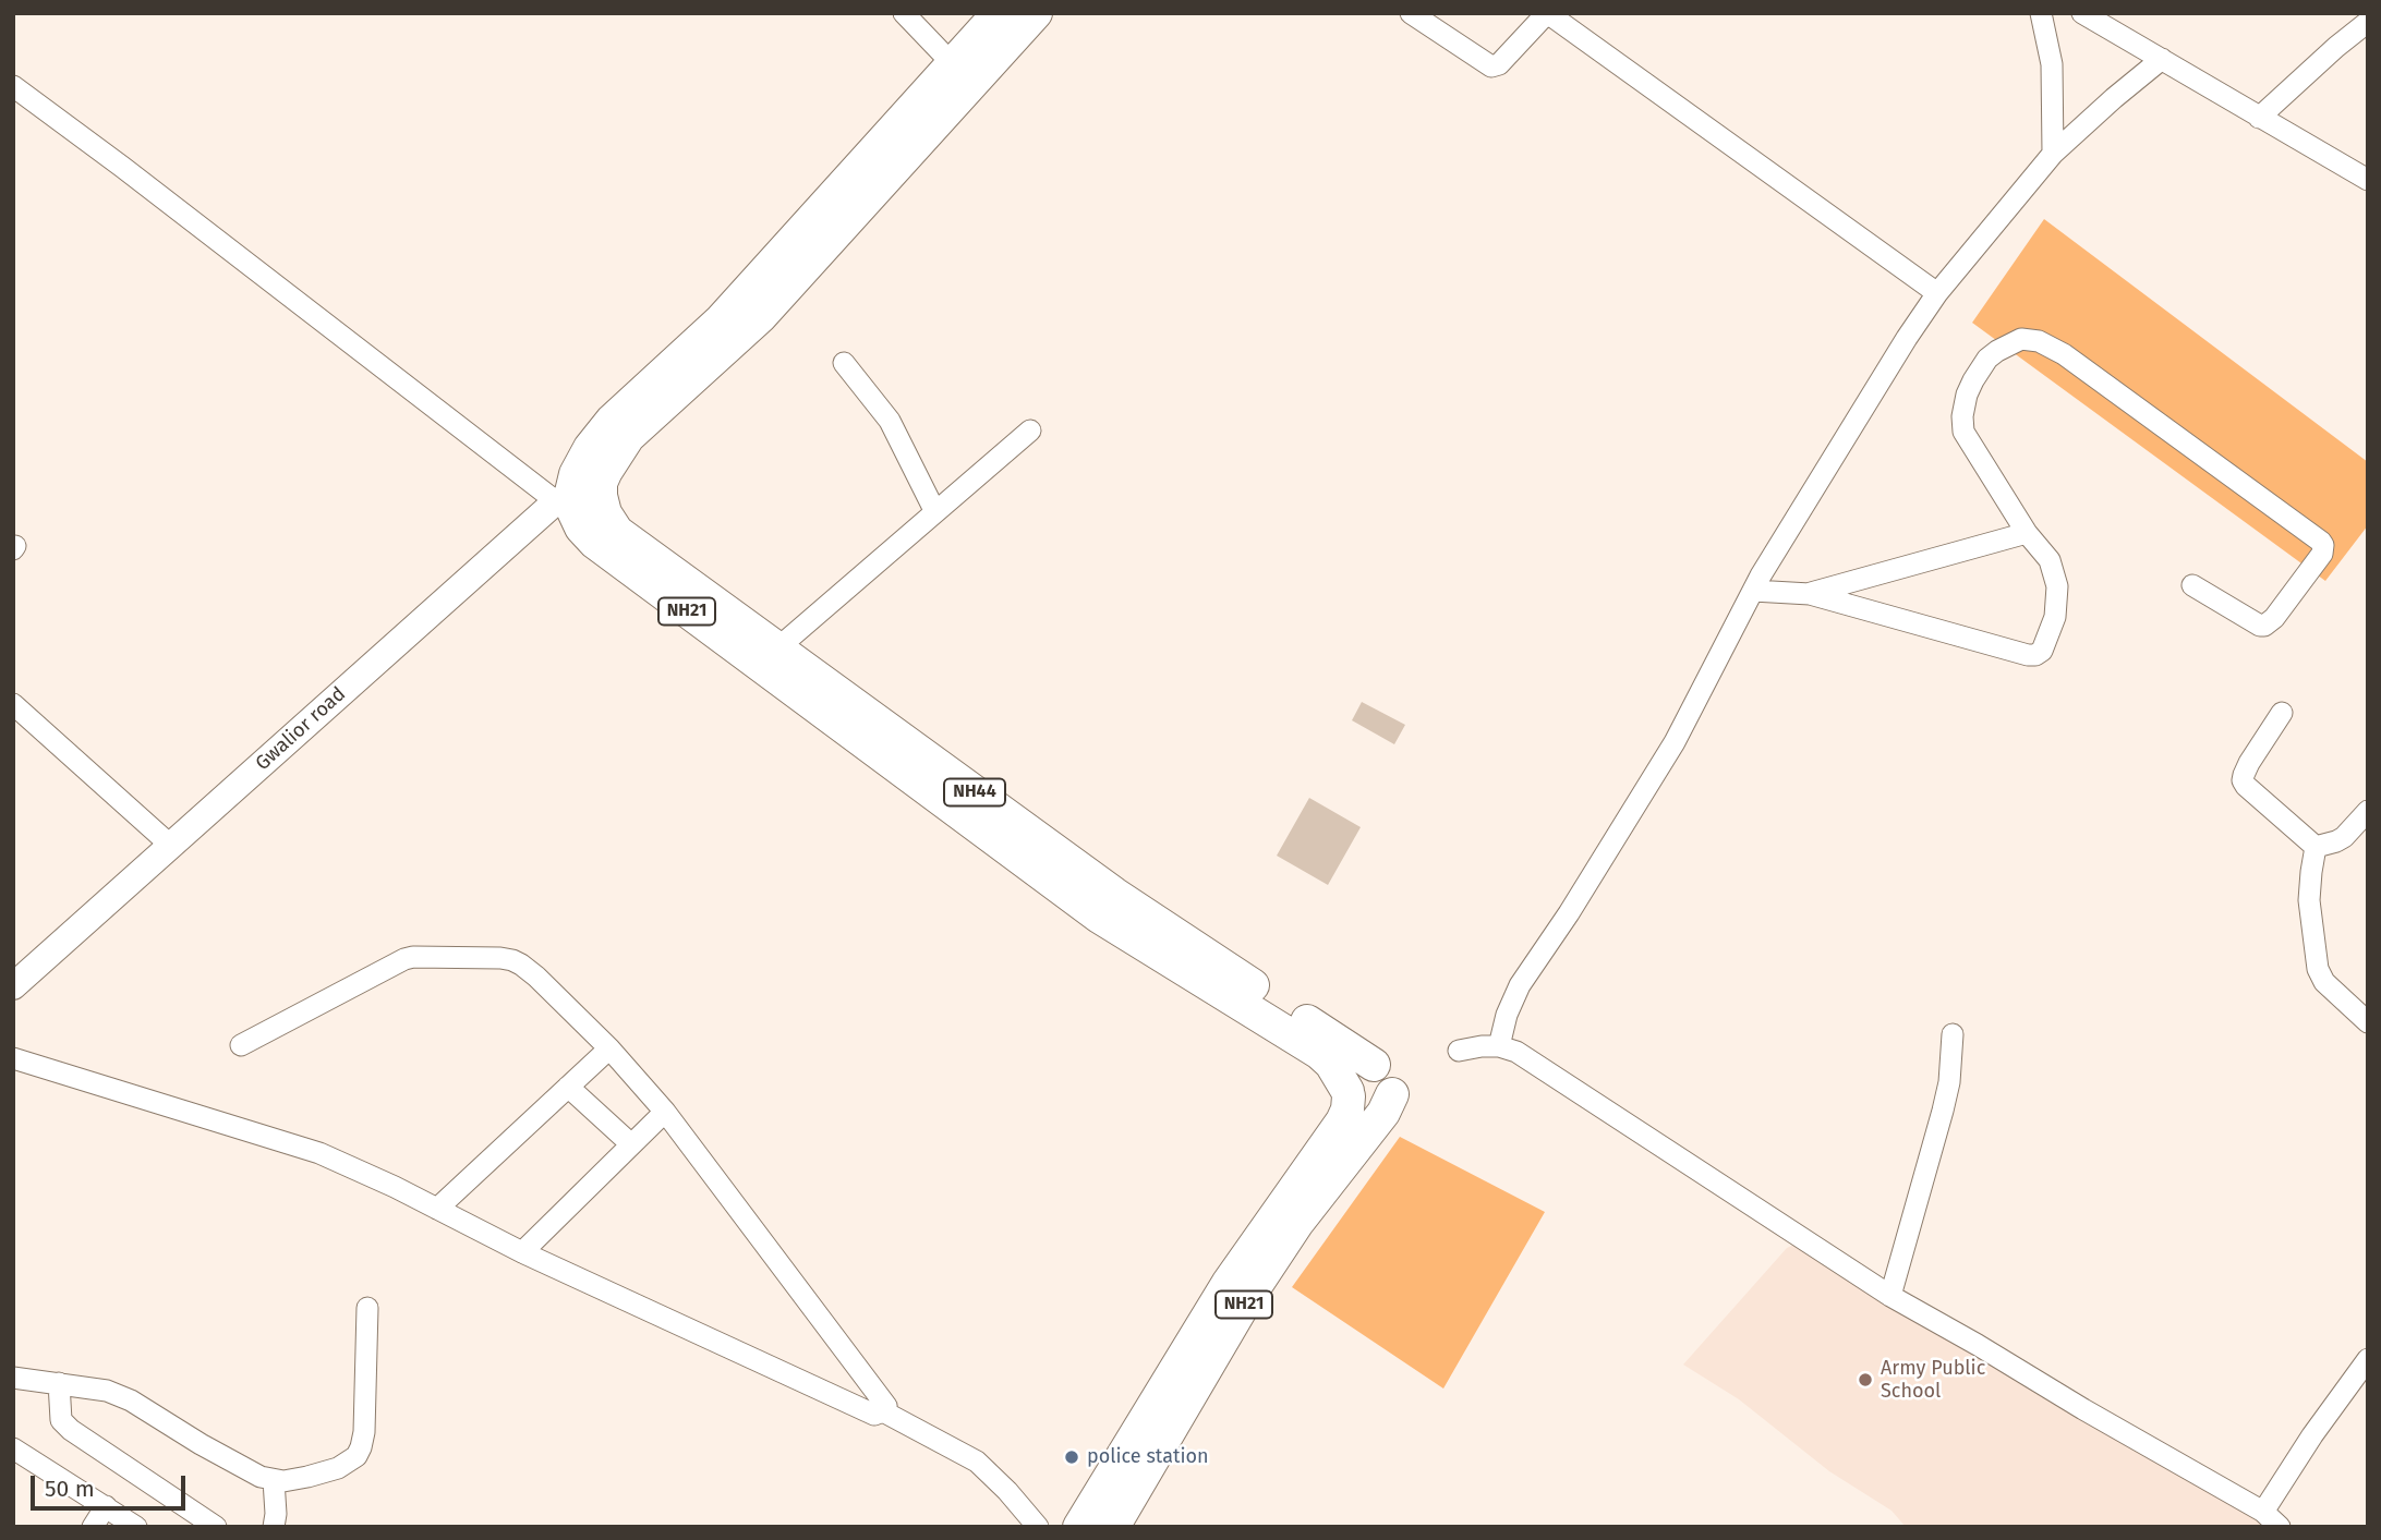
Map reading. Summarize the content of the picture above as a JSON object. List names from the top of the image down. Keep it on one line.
{"streets":{"highway":["NH21","NH44"],"main road":["Gwalior road"]},"crossings":[["NH21","Gwalior road"],["NH21","NH44"],["Gwalior road","NH44"]],"places":["Army Public School","police station"],"scale_bar":"50 m"}
